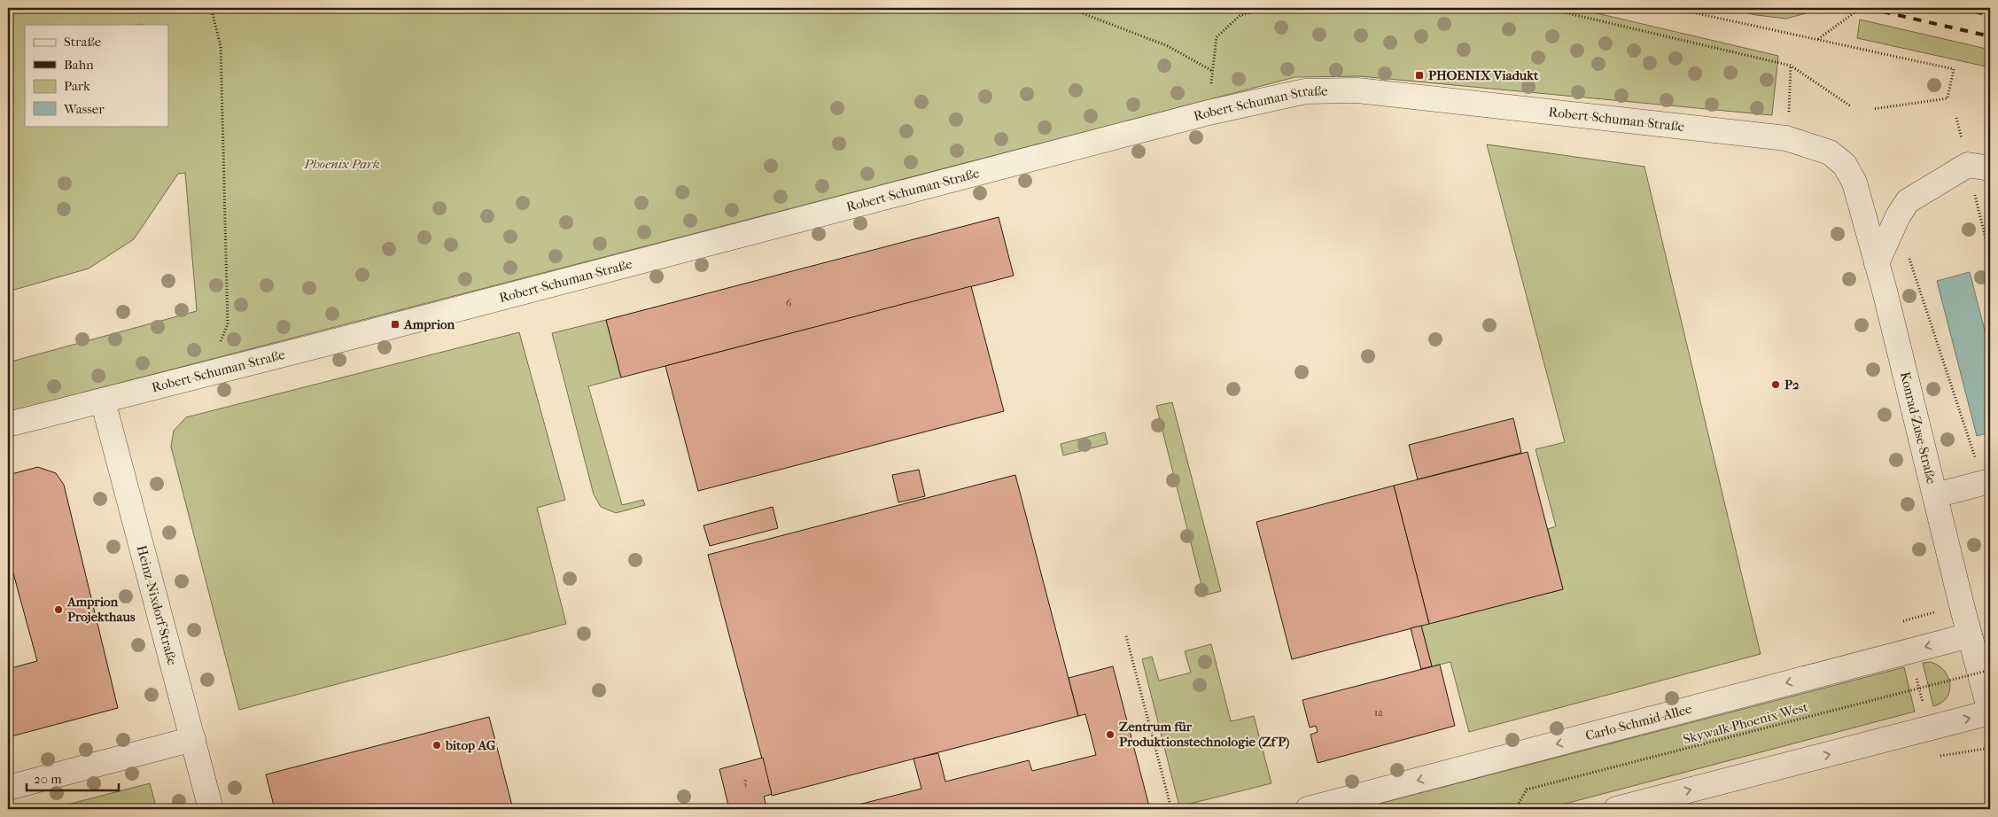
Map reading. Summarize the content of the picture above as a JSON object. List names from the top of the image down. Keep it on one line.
{"streets":{"street":["Robert-Schuman-Straße","Konrad-Zuse-Straße","Heinz-Nixdorf-Straße","Carlo-Schmid-Allee"],"path":["Skywalk Phoenix West"]},"crossings":[["Robert-Schuman-Straße","Konrad-Zuse-Straße"],["Robert-Schuman-Straße","Heinz-Nixdorf-Straße"],["Konrad-Zuse-Straße","Carlo-Schmid-Allee"]],"parks":["Phoenix Park"],"places":{"transit":["PHOENIX Viadukt","Amprion"],"other":["P2","Amprion Projekthaus","Zentrum für Produktionstechnologie (ZfP)","bitop AG"]},"house_numbers":["6","1a","3"],"legend":["Straße","Bahn","Park","Wasser"],"scale_bar":"20 m"}
